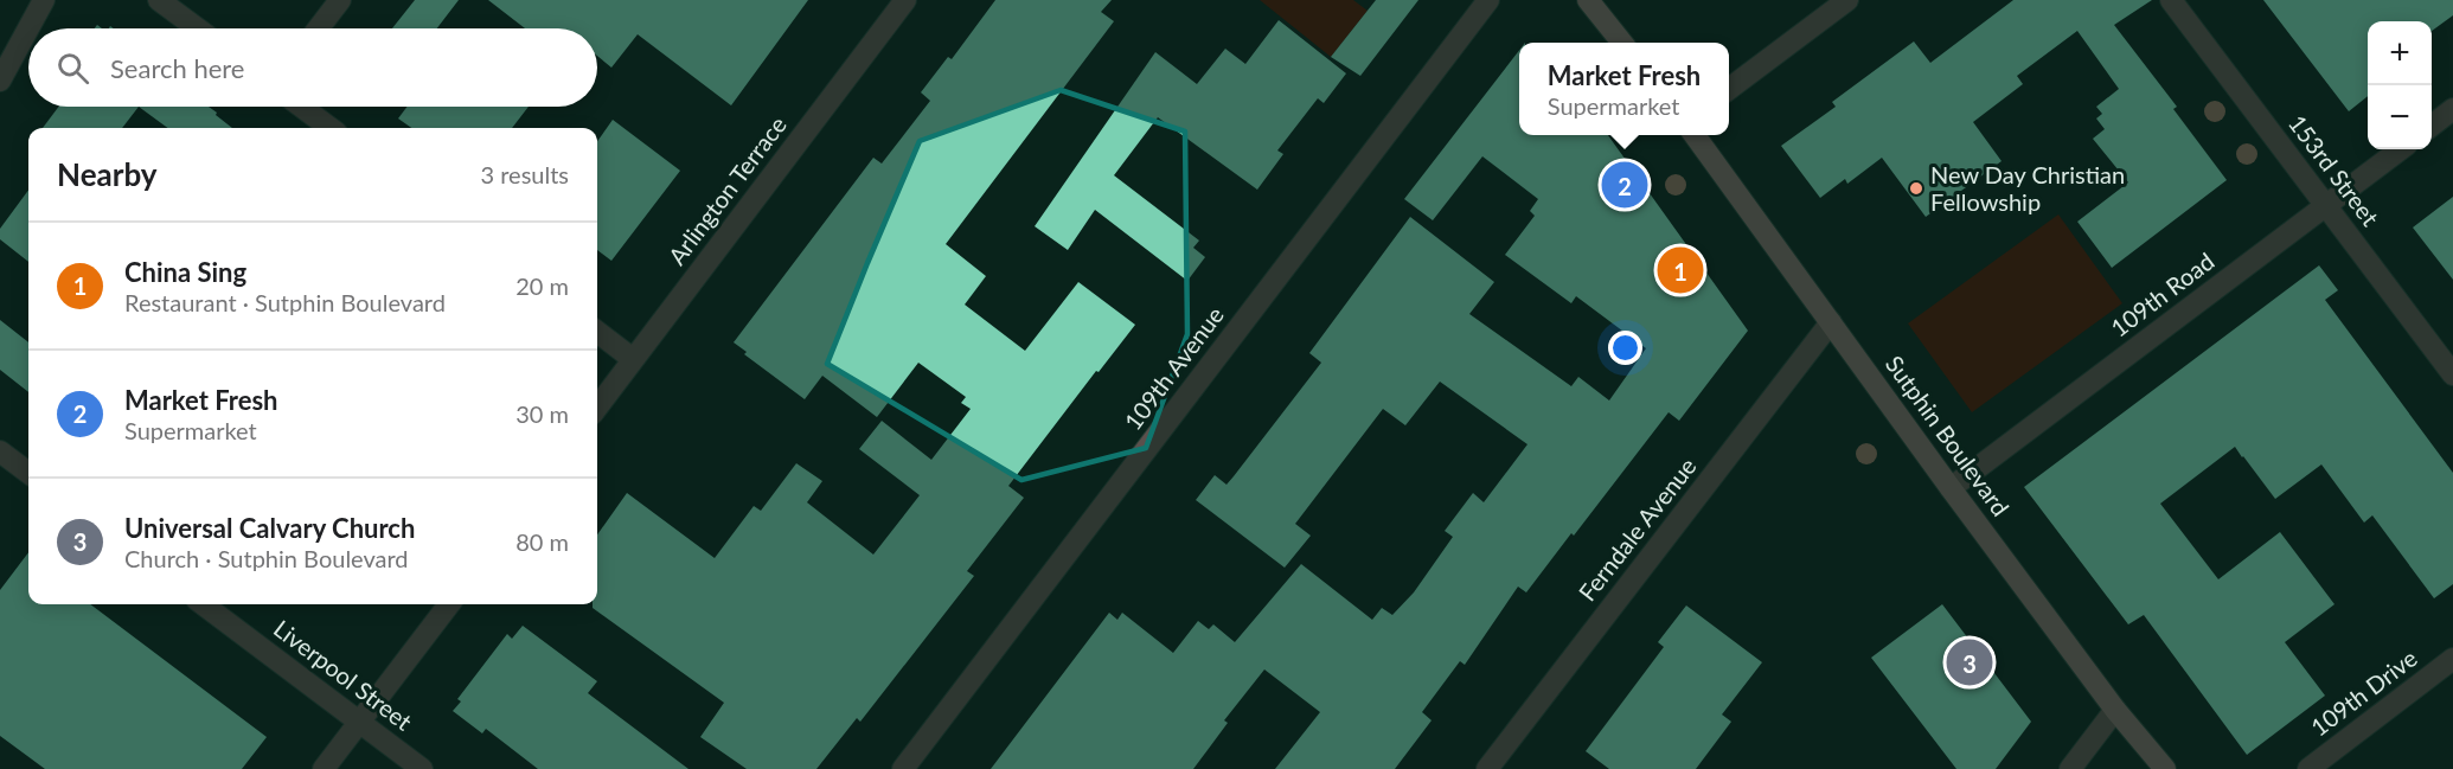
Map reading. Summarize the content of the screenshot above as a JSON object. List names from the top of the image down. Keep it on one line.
{"streets":{"main road":["Sutphin Boulevard"],"street":["153rd Street","Arlington Terrace","109th Road","109th Avenue","Ferndale Avenue","Liverpool Street","109th Drive"]},"crossings":[["153rd Street","109th Road"],["109th Road","Sutphin Boulevard"],["Sutphin Boulevard","Ferndale Avenue"]],"places":["New Day Christian Fellowship"],"page":{"map_buttons":["+","−"],"search":"Search here","popup":["Market Fresh","Supermarket"],"heading":["Nearby","3 results"],"pins":["2","1","3"],"list":[{"mark":"1","name":"China Sing","note":"Restaurant · Sutphin Boulevard","value":"20 m"},{"mark":"2","name":"Market Fresh","note":"Supermarket","value":"30 m"},{"mark":"3","name":"Universal Calvary Church","note":"Church · Sutphin Boulevard","value":"80 m"}]}}
